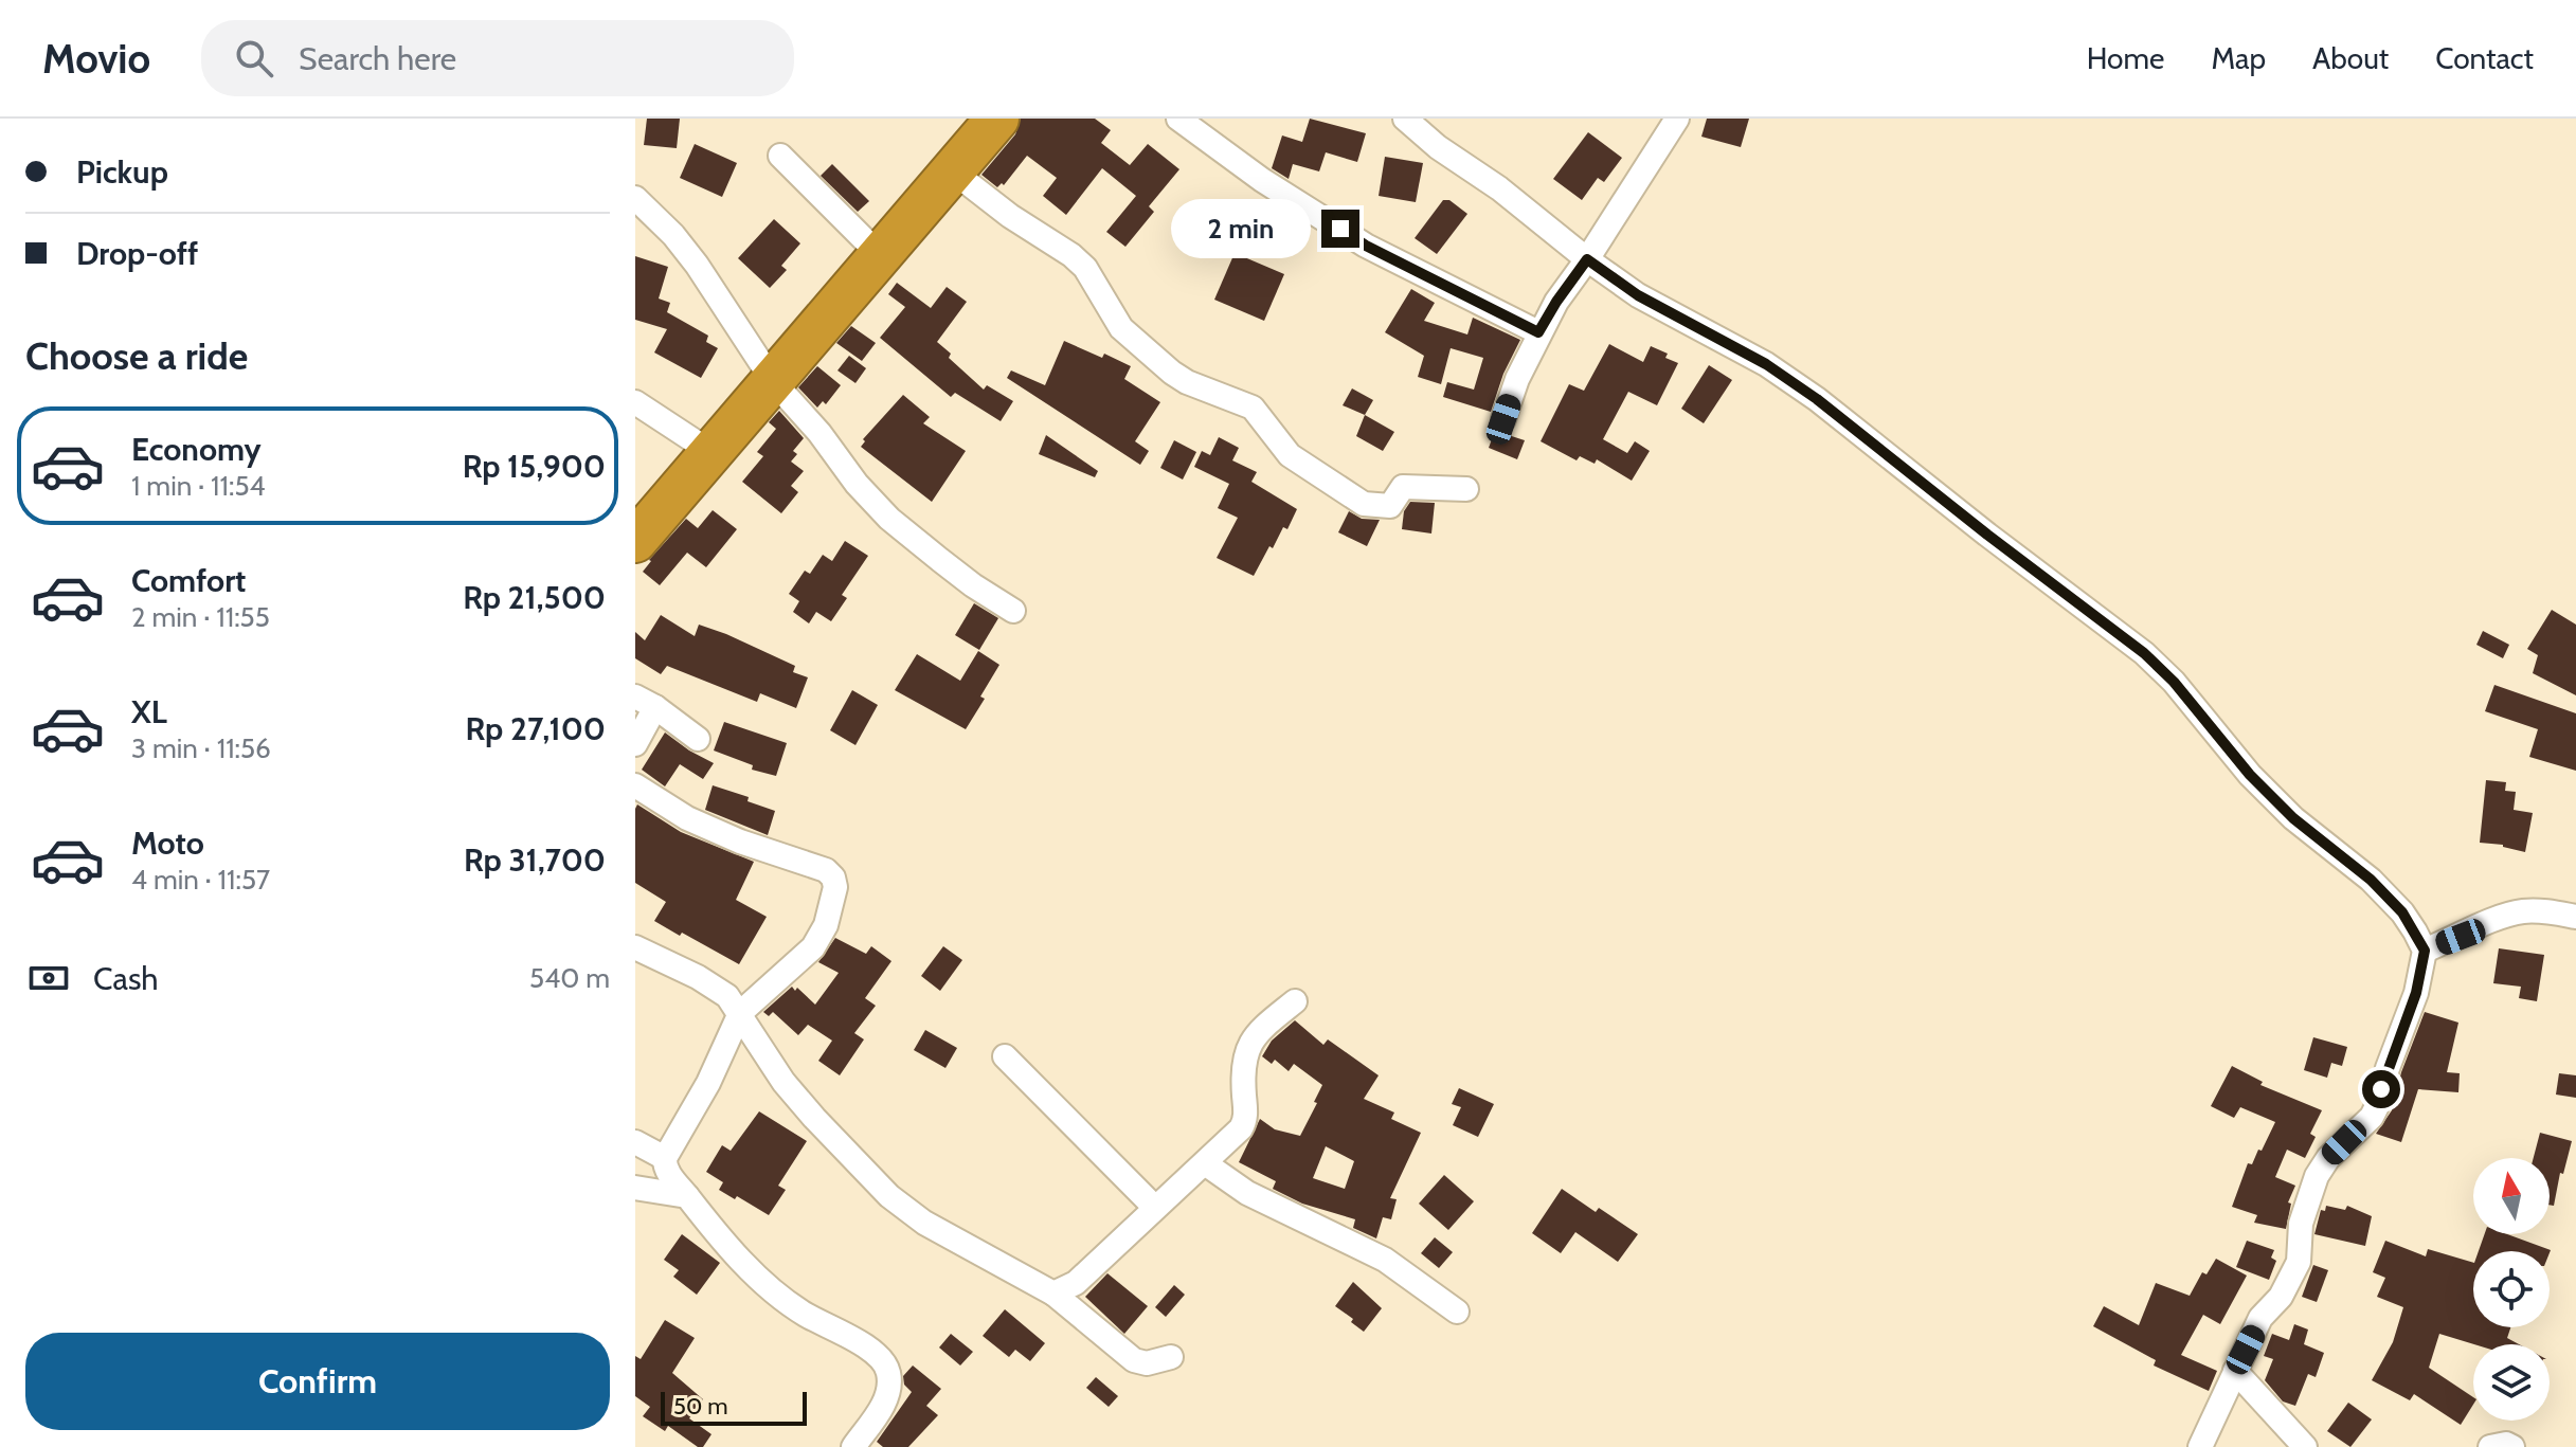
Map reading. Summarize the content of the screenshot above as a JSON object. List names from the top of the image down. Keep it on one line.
{"scale_bar":"50 m","north":"top","page":{"header":"Movio","search":"Search here","nav":["Home","Map","About","Contact"],"banner":["Pickup","Drop-off"],"bubble":"2 min","heading":"Choose a ride","list":[{"name":"Economy","note":"1 min · 11:54","value":"Rp 15,900"},{"name":"Comfort","note":"2 min · 11:55","value":"Rp 21,500"},{"name":"XL","note":"3 min · 11:56","value":"Rp 27,100"},{"name":"Moto","note":"4 min · 11:57","value":"Rp 31,700"}],"pay":["Cash","540 m"],"buttons":"Confirm","scale":"50 m"}}
